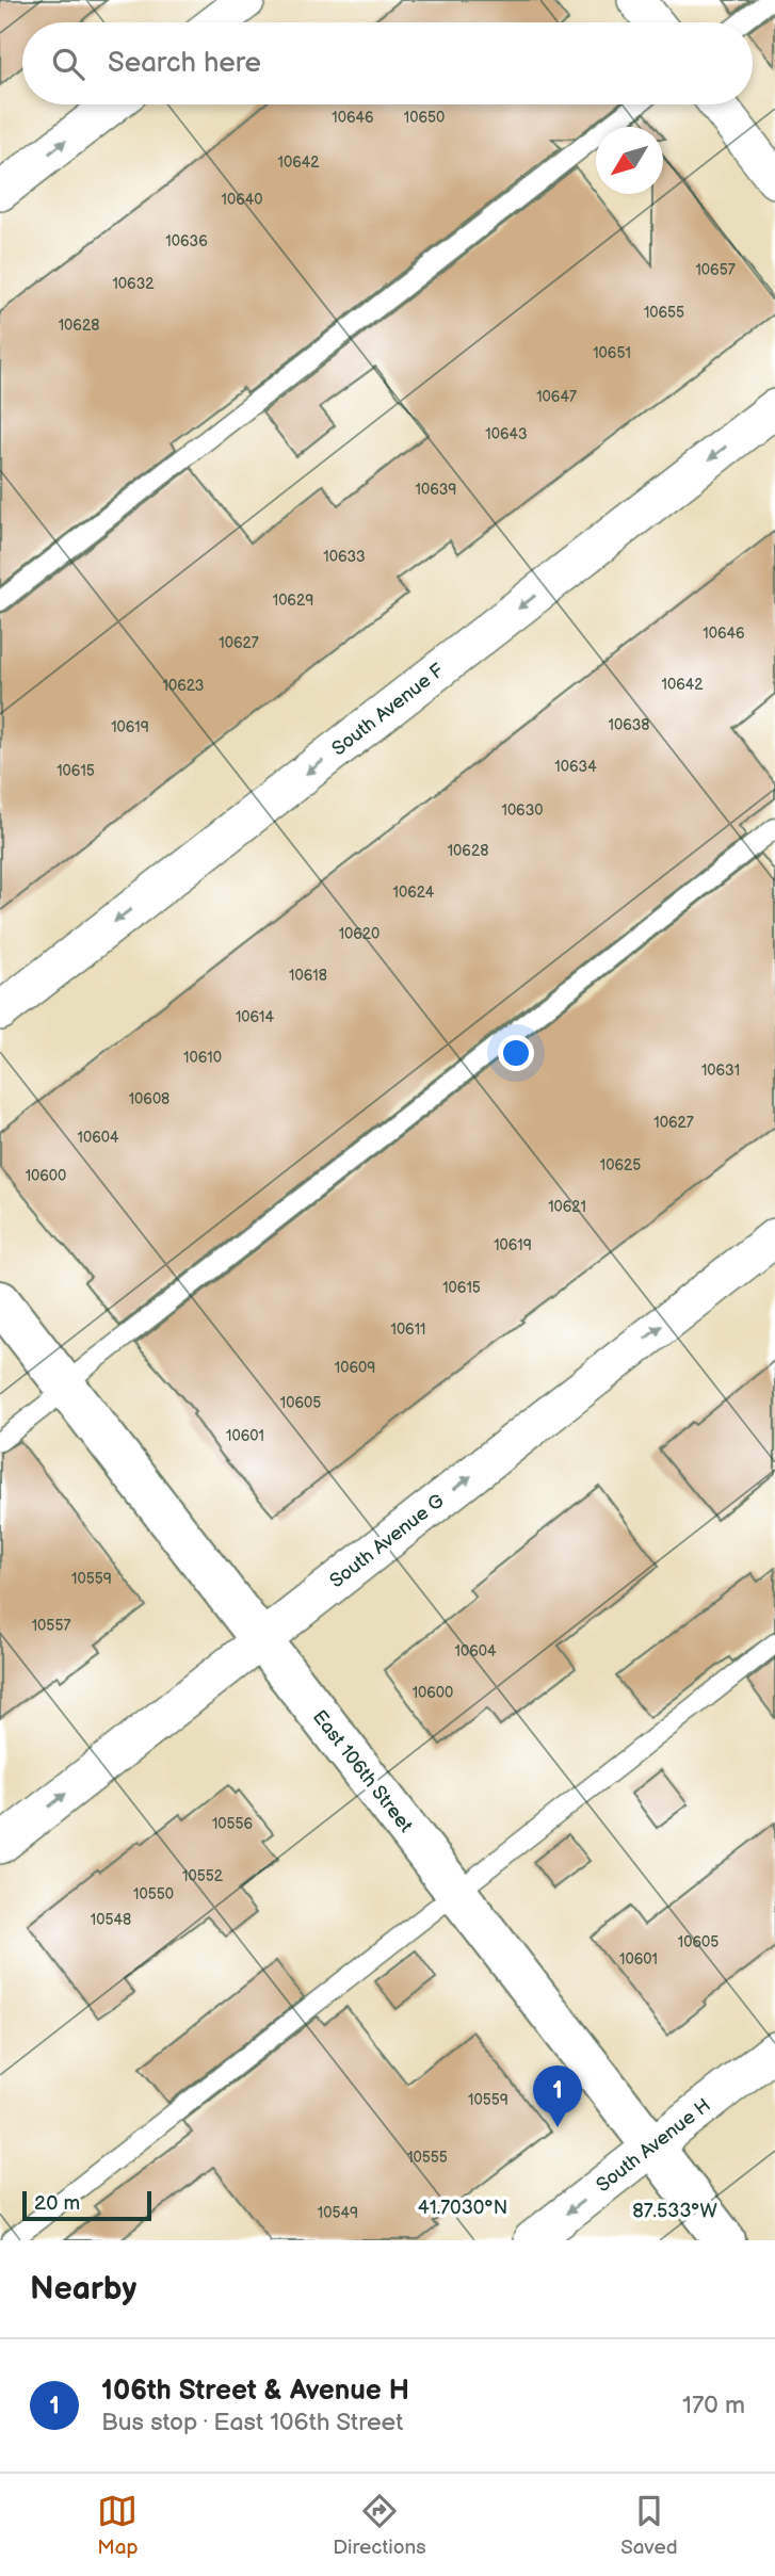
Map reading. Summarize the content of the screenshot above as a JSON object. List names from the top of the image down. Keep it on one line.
{"streets":{"main road":["East 106th Street"],"street":["South Avenue F","South Avenue G","South Avenue H"]},"crossings":[["South Avenue G","East 106th Street"],["East 106th Street","South Avenue H"]],"one_way":["South Avenue F","South Avenue G","South Avenue H"],"house_numbers":["10646","10650","10642","10640","10636","10657","10632","10655","10628","10651","10647","10643","10639","10633","10629","10646","10627","10642","10623","10638","10619","10634","10615","10630","10628","10624","10620","10618","10614","10610","10631","10608","10627","10604","10625","10600","10621","10619","10615","10611","10609","10605","10601","10559","10557","10604","10600","10556","10552","10550","10548","10605","10601","10559","10555","10549"],"scale_bar":"20 m","north":"bottom left","page":{"search":"Search here","pins":"1","scale":"20 m","heading":"Nearby","list":[{"mark":"1","name":"106th Street & Avenue H","note":"Bus stop · East 106th Street","value":"170 m"}],"nav":["Map","Directions","Saved"]},"coordinates":["41.7030°N","87.533°W"]}
